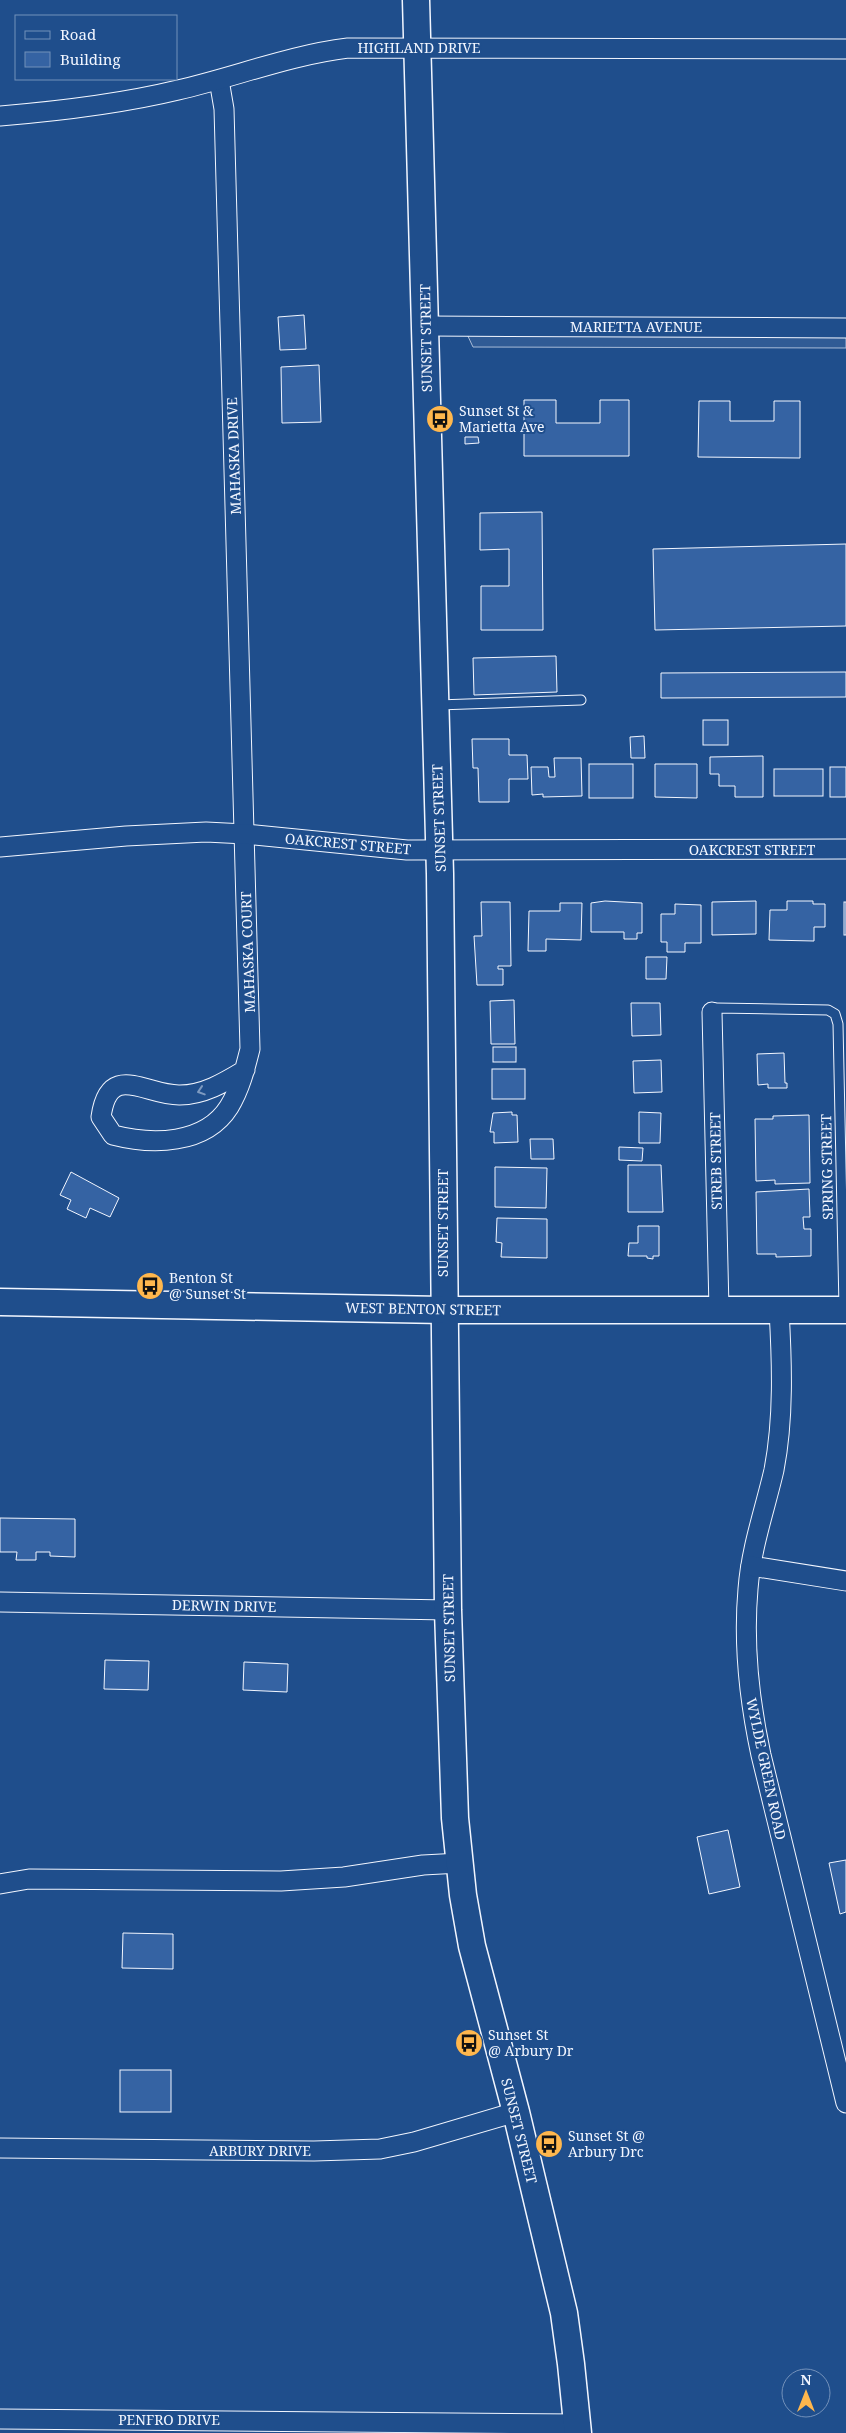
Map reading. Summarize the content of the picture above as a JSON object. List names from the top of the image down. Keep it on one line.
{"streets":{"street":["HIGHLAND DRIVE","MARIETTA AVENUE","SUNSET STREET","MAHASKA DRIVE","OAKCREST STREET","MAHASKA COURT","STREB STREET","WEST BENTON STREET","DERWIN DRIVE","WYLDE GREEN ROAD","ARBURY DRIVE","PENFRO DRIVE"],"lane":["SPRING STREET"]},"crossings":[["HIGHLAND DRIVE","SUNSET STREET"],["HIGHLAND DRIVE","MAHASKA DRIVE"],["MARIETTA AVENUE","SUNSET STREET"],["SUNSET STREET","OAKCREST STREET"],["SUNSET STREET","WEST BENTON STREET"],["SUNSET STREET","DERWIN DRIVE"],["SUNSET STREET","ARBURY DRIVE"],["SUNSET STREET","PENFRO DRIVE"],["MAHASKA DRIVE","OAKCREST STREET"],["MAHASKA DRIVE","MAHASKA COURT"],["OAKCREST STREET","MAHASKA COURT"],["STREB STREET","SPRING STREET"],["STREB STREET","WEST BENTON STREET"],["SPRING STREET","WEST BENTON STREET"],["WEST BENTON STREET","WYLDE GREEN ROAD"]],"places":{"bus stop":["Sunset St & Marietta Ave","Benton St @ Sunset St","Sunset St @ Arbury Dr","Sunset St @ Arbury Drc"]},"legend":["Road","Building"],"north":"top"}
